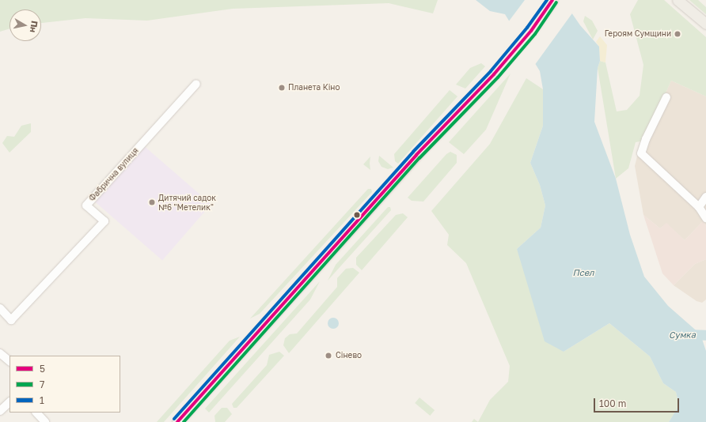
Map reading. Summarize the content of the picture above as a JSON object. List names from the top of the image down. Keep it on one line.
{"streets":{"street":["Фабрична вулиця"]},"water":["Псел","Сумка"],"places":["Героям Сумщини","Планета Кіно","Дитячий садок №6 \"Метелик\"","Сінево"],"lines":["transit line 5","transit line 1","transit line 7"],"legend":["5","7","1"],"scale_bar":"100 m","north":"right"}
